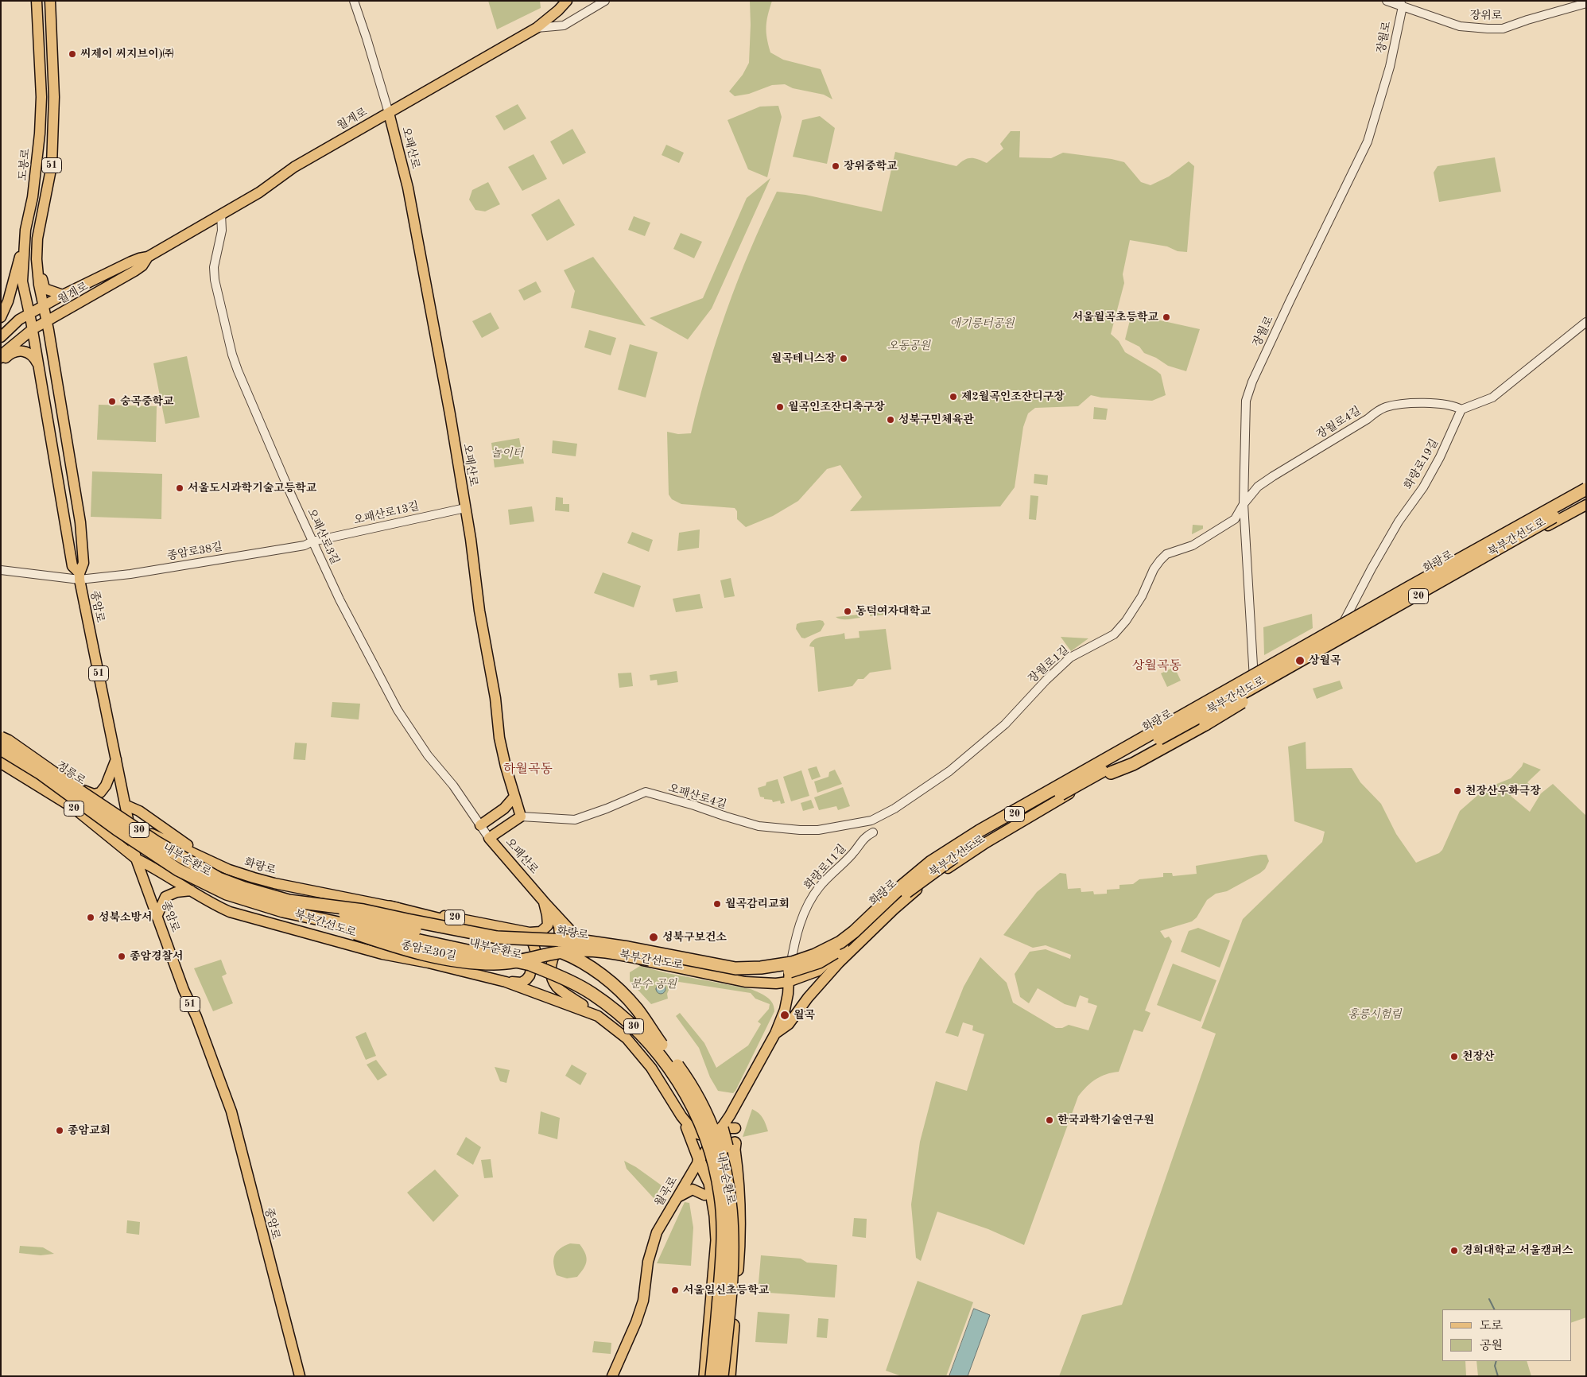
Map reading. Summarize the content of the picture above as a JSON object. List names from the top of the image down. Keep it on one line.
{"streets":{"highway":["북부간선도로","30","내부순환로"],"main road":["장월로","월계로","오패산로","도봉로","51","화랑로","20","종암로","정릉로","종암로30길","월곡로"],"street":["장위로","장월로4길","화랑로19길","오패산로13길","오패산로3길","종암로38길","장월로1길","오패산로4길","화랑로11길"]},"crossings":[["장위로","장월로"],["장월로","장월로4길"],["장월로","화랑로"],["장월로","장월로1길"],["월계로","오패산로"],["월계로","도봉로"],["월계로","51"],["월계로","오패산로3길"],["월계로","종암로"],["오패산로","오패산로13길"],["오패산로","오패산로3길"],["오패산로","화랑로"],["오패산로","오패산로4길"],["도봉로","종암로"],["51","종암로"],["장월로4길","화랑로19길"],["장월로4길","장월로1길"],["화랑로19길","화랑로"],["오패산로13길","오패산로3길"],["오패산로13길","종암로38길"],["오패산로3길","종암로38길"],["북부간선도로","내부순환로"],["종암로38길","종암로"],["화랑로","종암로"],["화랑로","정릉로"],["화랑로","화랑로11길"],["화랑로","월곡로"],["20","종암로"],["20","종암로30길"],["종암로","정릉로"],["종암로","종암로30길"],["장월로1길","오패산로4길"],["정릉로","내부순환로"],["화랑로11길","월곡로"],["종암로30길","월곡로"]],"districts":["상월곡동","하월곡동"],"parks":["애기릉터공원","오동공원","놀이터","분수 공원","홍릉시험림"],"places":["씨제이 씨지브이)㈜","장위중학교","서울월곡초등학교","월곡테니스장","제2월곡인조잔디구장","숭곡중학교","월곡인조잔디축구장","성북구민체육관","서울도시과학기술고등학교","동덕여자대학교","상월곡","천장산우화극장","월곡감리교회","성북소방서","성북구보건소","종암경찰서","월곡","천장산","한국과학기술연구원","종암교회","경희대학교 서울캠퍼스","서울일신초등학교"],"legend":["도로","공원"]}
